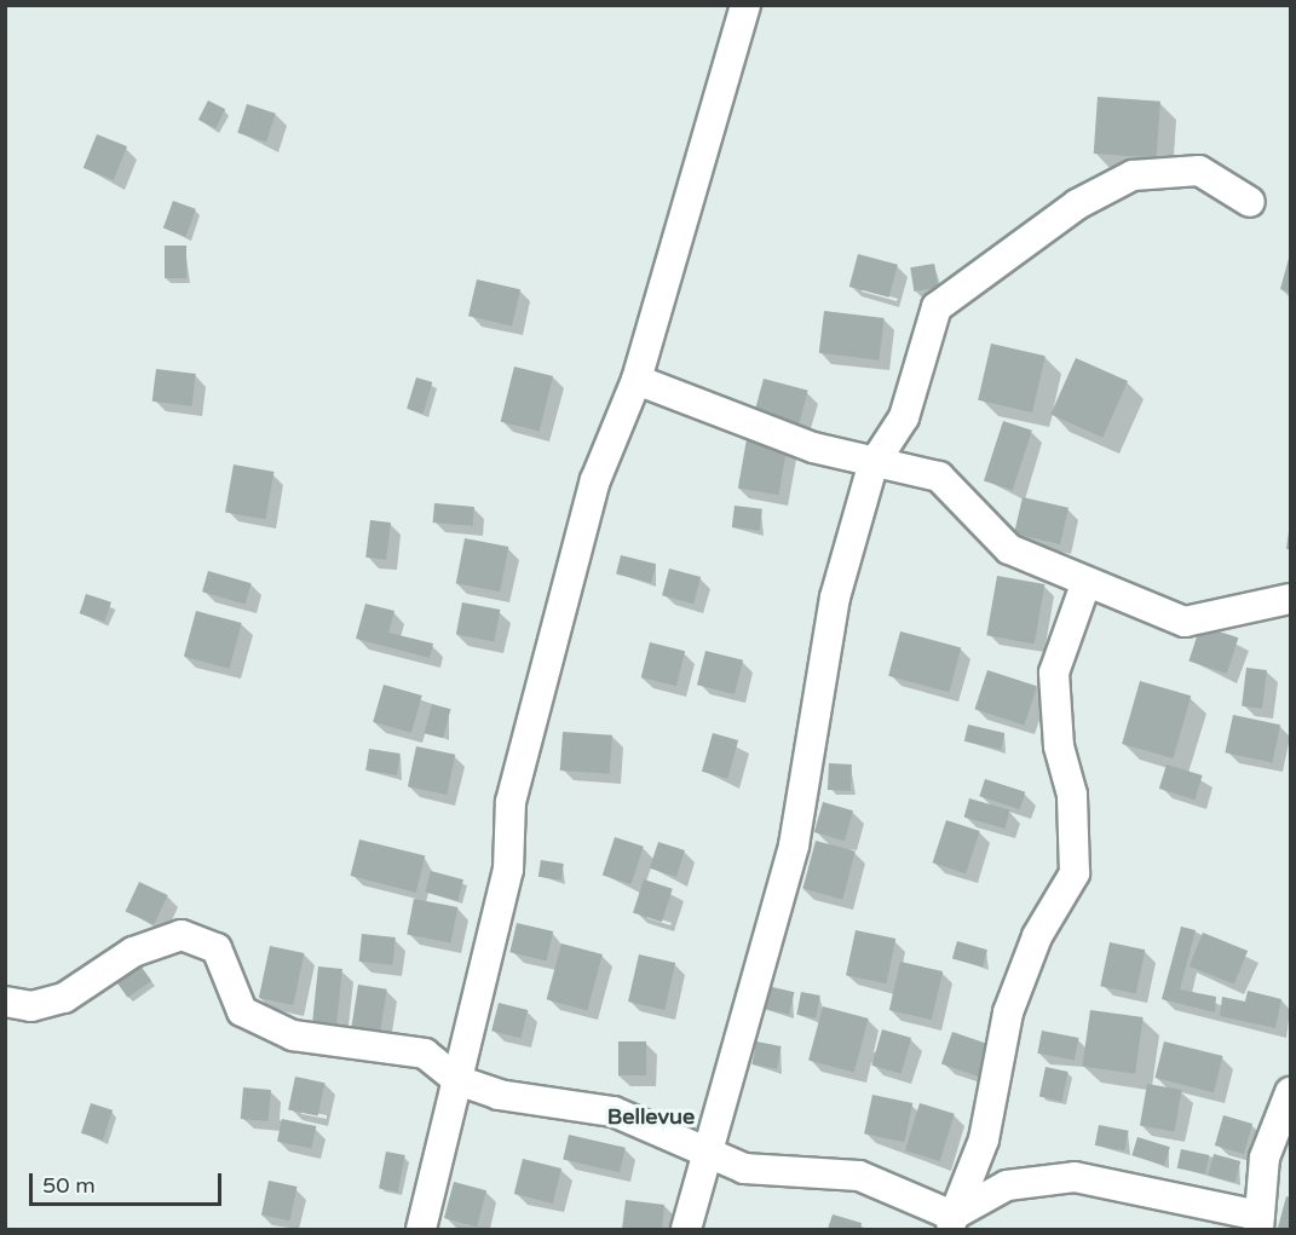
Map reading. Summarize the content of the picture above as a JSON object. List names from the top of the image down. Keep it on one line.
{"districts":["Bellevue"],"scale_bar":"50 m"}
